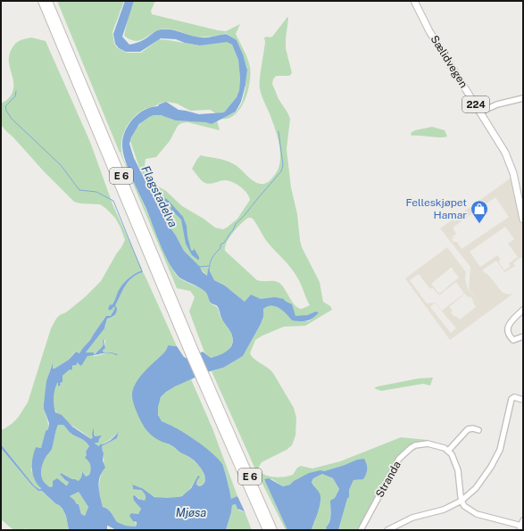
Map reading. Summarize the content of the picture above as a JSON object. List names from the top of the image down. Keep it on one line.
{"streets":{"highway":["E 6"],"main road":["Sælidvegen","224"],"street":["Stranda"]},"water":["Flagstadelva","Mjøsa"],"places":{"shop":["Felleskjøpet Hamar"]}}
